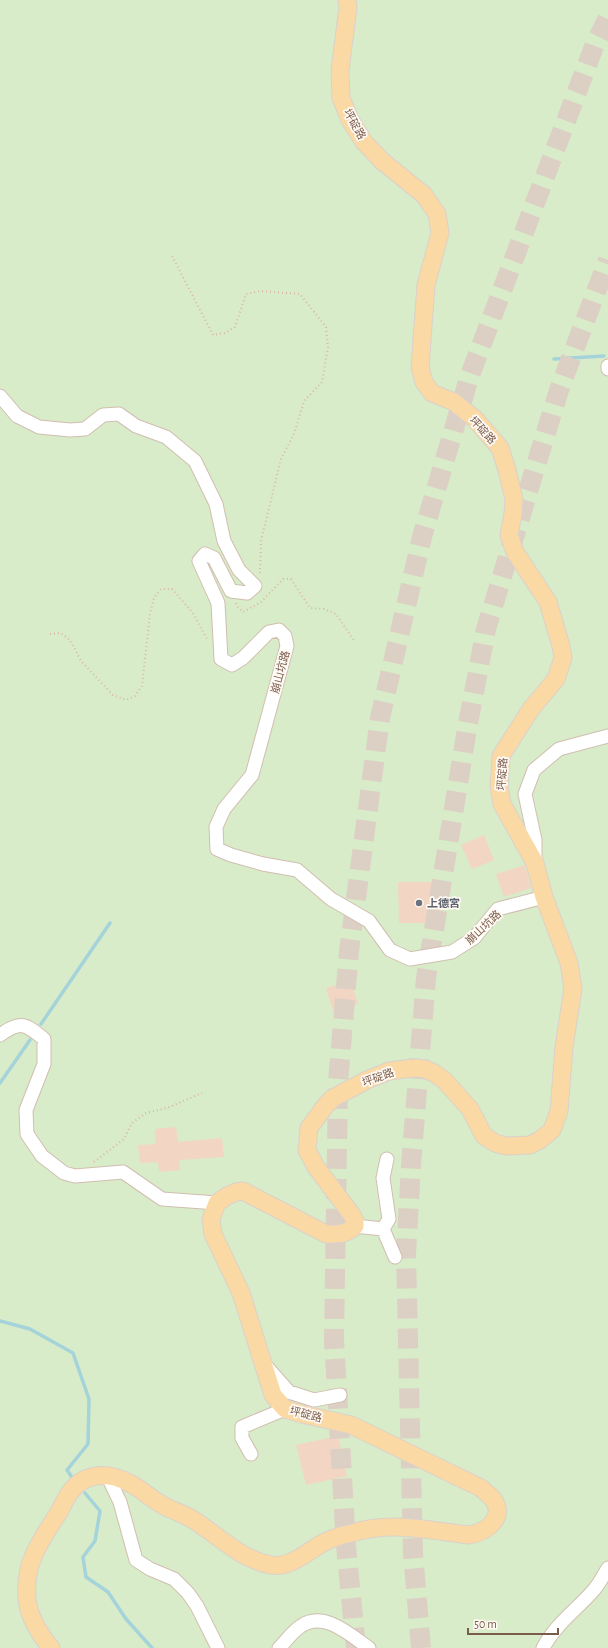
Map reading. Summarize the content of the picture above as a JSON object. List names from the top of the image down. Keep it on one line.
{"streets":{"main road":["坪碇路"],"street":["崩山坑路"]},"crossings":[["坪碇路","崩山坑路"]],"places":["上德宮"],"scale_bar":"50 m"}
